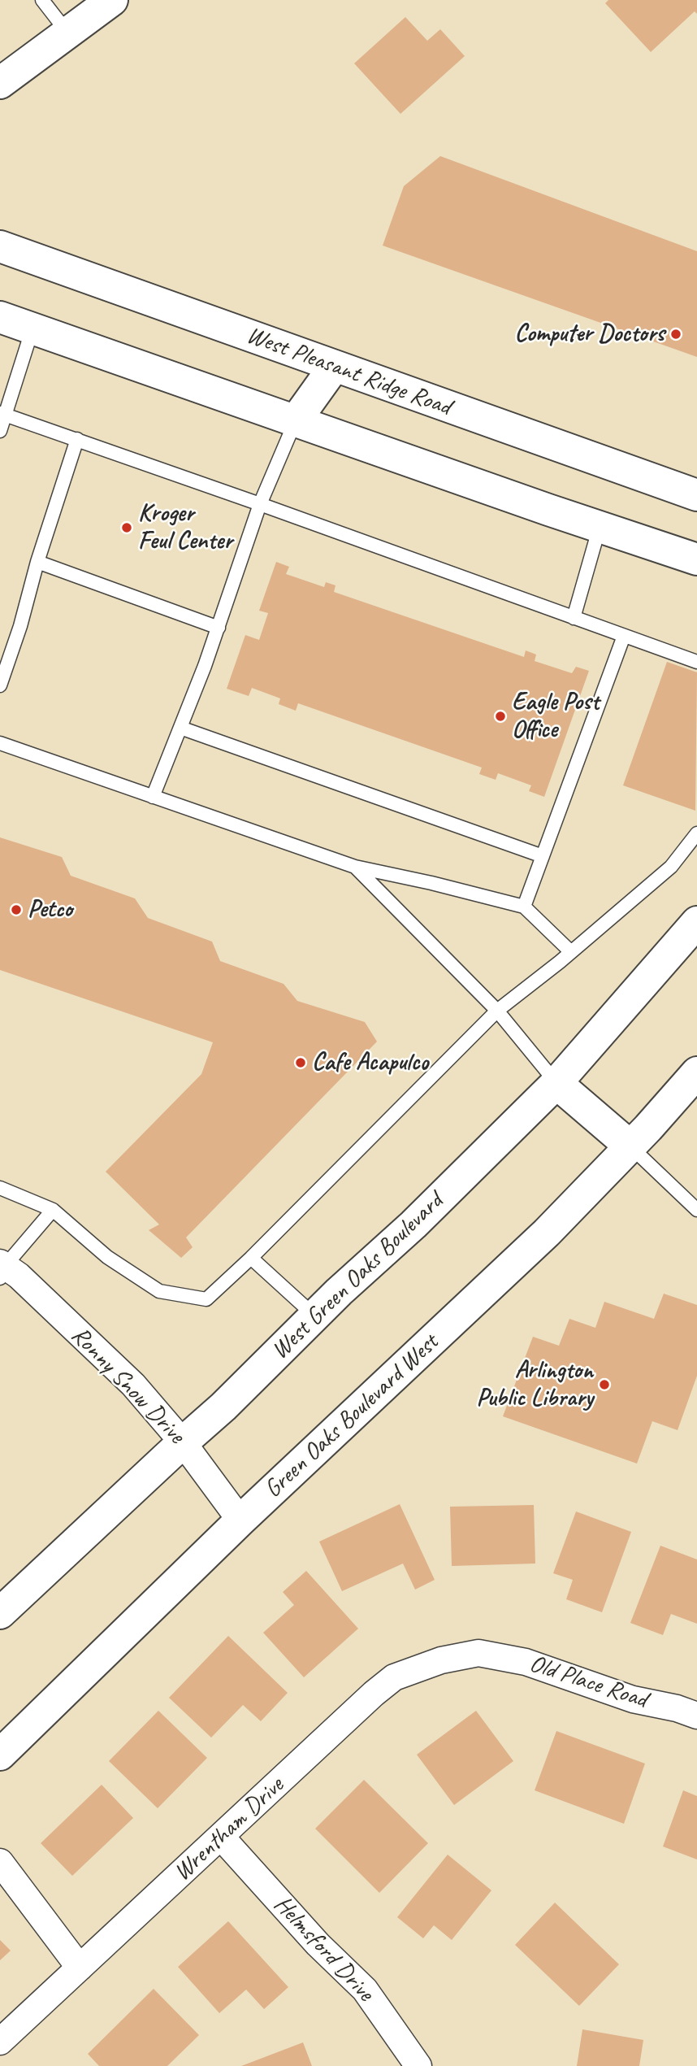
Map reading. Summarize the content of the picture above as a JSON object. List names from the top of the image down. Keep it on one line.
{"streets":{"main road":["West Pleasant Ridge Road","West Green Oaks Boulevard","Green Oaks Boulevard West"],"street":["Ronny Snow Drive","Old Place Road","Wrentham Drive","Helmsford Drive"]},"crossings":[["West Green Oaks Boulevard","Ronny Snow Drive"],["Ronny Snow Drive","Green Oaks Boulevard West"],["Old Place Road","Wrentham Drive"],["Wrentham Drive","Helmsford Drive"]],"places":["Computer Doctors","Kroger Feul Center","Eagle Post Office","Petco","Cafe Acapulco","Arlington Public Library"]}
